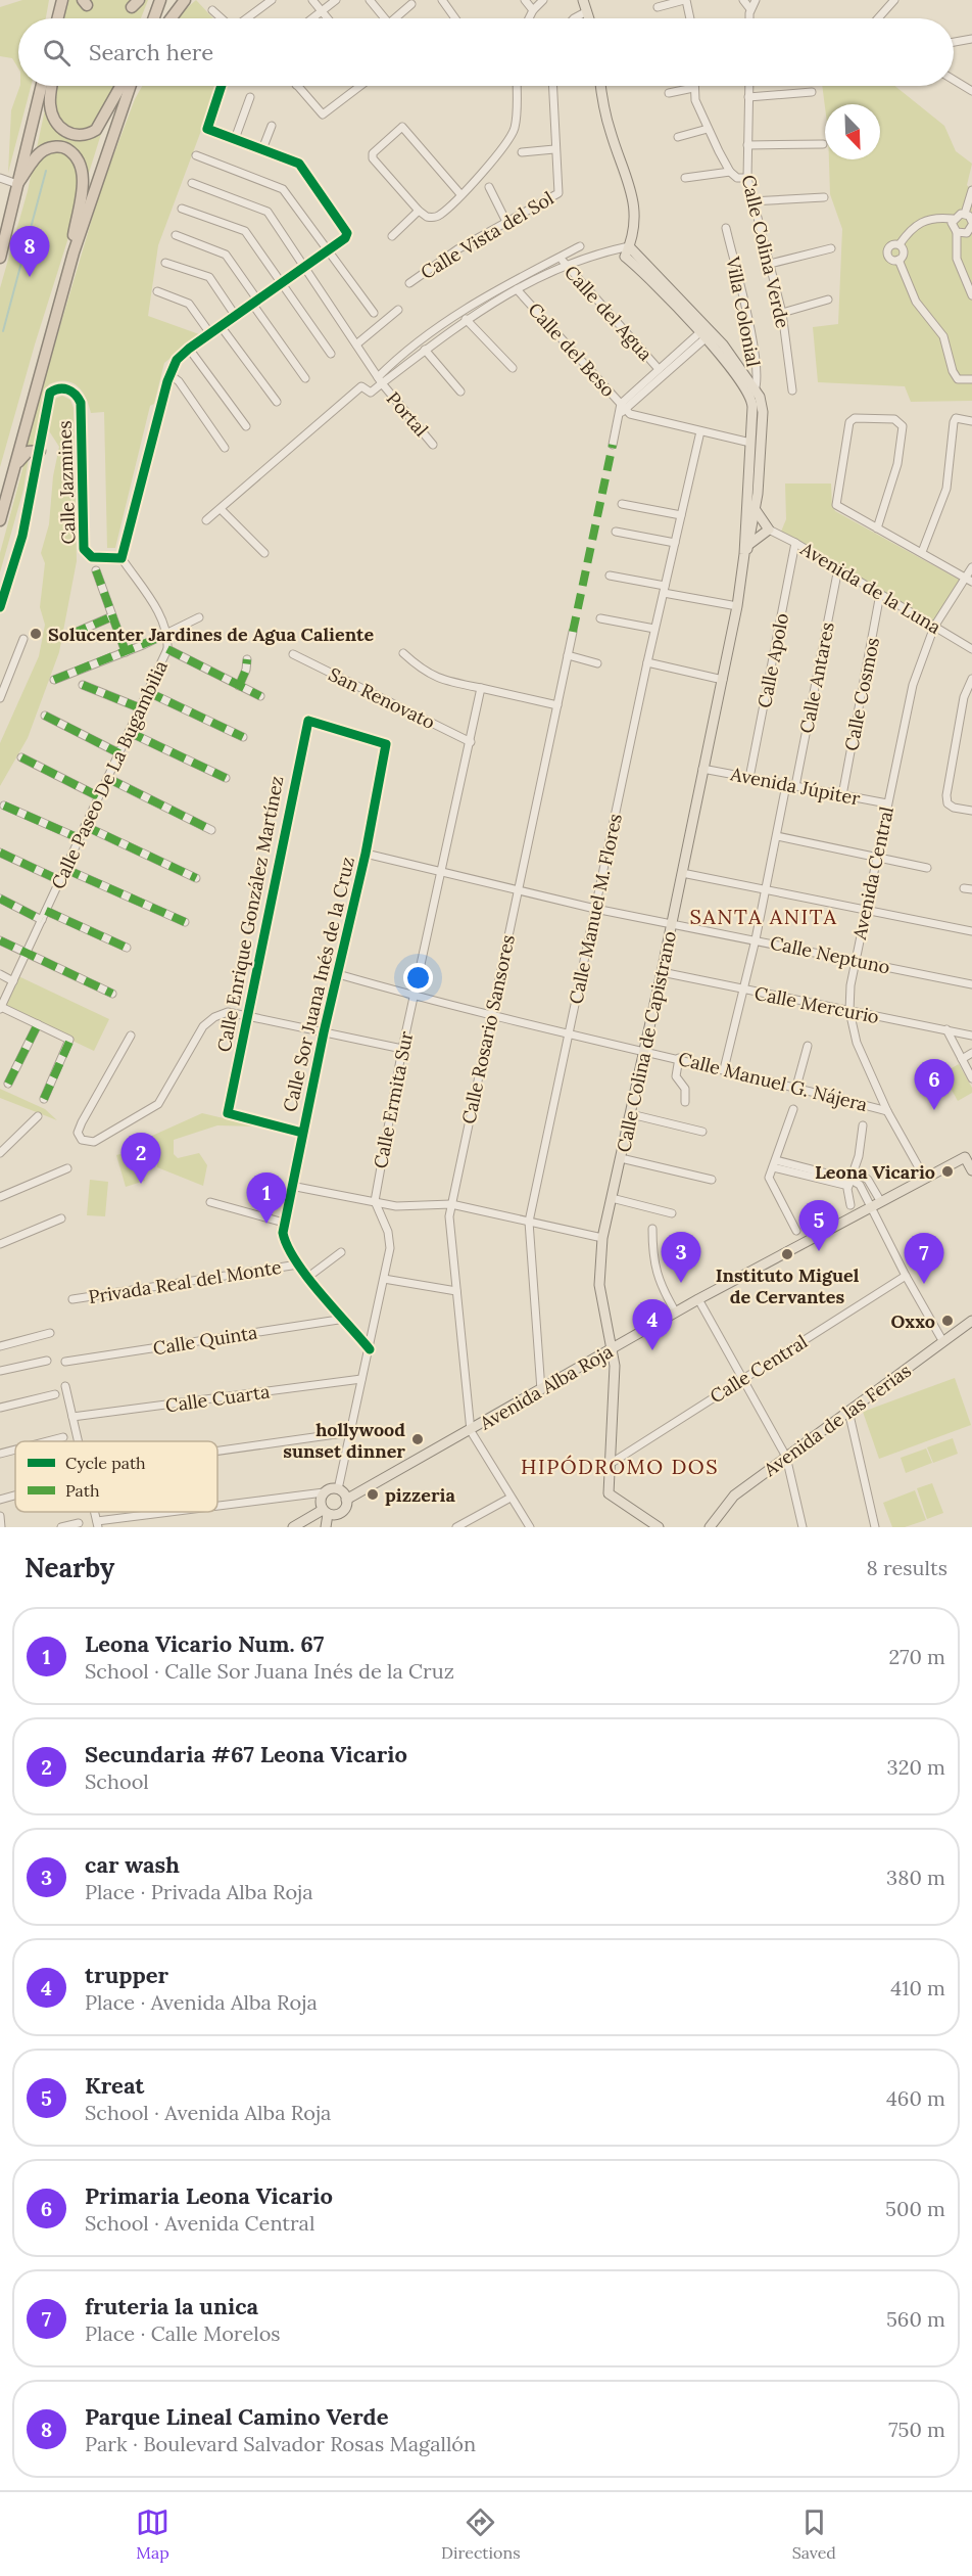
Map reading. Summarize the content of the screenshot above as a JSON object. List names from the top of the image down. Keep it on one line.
{"streets":{"main road":["Calle Colina de Capistrano","Avenida Alba Roja","Avenida de las Ferias"],"street":["Calle Vista del Sol","Calle Colina Verde","Villa Colonial","Calle del Agua","Calle del Beso","Portal","Calle Jazmines","Avenida de la Luna","Calle Apolo","Calle Antares","Calle Cosmos","San Renovato","Calle Paseo De La Bugambilia","Avenida Júpiter","Avenida Central","Calle Manuel M. Flores","Calle Enrique González Martínez","Calle Neptuno","Calle Sor Juana Inés de la Cruz","Calle Mercurio","Calle Rosario Sansores","Calle Manuel G. Nájera","Calle Ermita Sur","Privada Real del Monte","Calle Quinta","Calle Central","Calle Cuarta"]},"crossings":[["Villa Colonial","Calle Colina de Capistrano"],["Avenida de la Luna","Calle Apolo"],["Avenida de la Luna","Calle Antares"],["Avenida de la Luna","Calle Cosmos"],["Avenida de la Luna","Avenida Central"],["Calle Apolo","Avenida Júpiter"],["Calle Antares","Avenida Júpiter"],["Calle Cosmos","Avenida Júpiter"],["San Renovato","Calle Ermita Sur"],["Avenida Júpiter","Avenida Central"],["Avenida Júpiter","Calle Colina de Capistrano"],["Avenida Central","Calle Neptuno"],["Avenida Central","Calle Mercurio"],["Avenida Central","Calle Manuel G. Nájera"],["Avenida Central","Avenida Alba Roja"],["Calle Manuel M. Flores","Calle Neptuno"],["Calle Manuel M. Flores","Calle Manuel G. Nájera"],["Calle Manuel M. Flores","Avenida Alba Roja"],["Calle Enrique González Martínez","Calle Sor Juana Inés de la Cruz"],["Calle Neptuno","Calle Sor Juana Inés de la Cruz"],["Calle Neptuno","Calle Rosario Sansores"],["Calle Neptuno","Calle Colina de Capistrano"],["Calle Neptuno","Calle Ermita Sur"],["Calle Sor Juana Inés de la Cruz","Calle Manuel G. Nájera"],["Calle Sor Juana Inés de la Cruz","Privada Real del Monte"],["Calle Sor Juana Inés de la Cruz","Calle Quinta"],["Calle Mercurio","Calle Colina de Capistrano"],["Calle Rosario Sansores","Calle Manuel G. Nájera"],["Calle Rosario Sansores","Avenida Alba Roja"],["Calle Colina de Capistrano","Calle Manuel G. Nájera"],["Calle Colina de Capistrano","Calle Central"],["Calle Colina de Capistrano","Avenida Alba Roja"],["Calle Manuel G. Nájera","Calle Ermita Sur"]],"districts":["SANTA ANITA","HIPÓDROMO DOS"],"places":["Solucenter Jardines de Agua Caliente","Leona Vicario","Instituto Miguel de Cervantes","Oxxo","hollywood sunset dinner","pizzeria"],"legend":["Cycle path","Path"],"north":"bottom right","page":{"search":"Search here","pins":["8","6","2","1","5","3","7","4"],"heading":["Nearby","8 results"],"list":[{"mark":"1","name":"Leona Vicario Num. 67","note":"School · Calle Sor Juana Inés de la Cruz","value":"270 m"},{"mark":"2","name":"Secundaria #67 Leona Vicario","note":"School","value":"320 m"},{"mark":"3","name":"car wash","note":"Place · Privada Alba Roja","value":"380 m"},{"mark":"4","name":"trupper","note":"Place · Avenida Alba Roja","value":"410 m"},{"mark":"5","name":"Kreat","note":"School · Avenida Alba Roja","value":"460 m"},{"mark":"6","name":"Primaria Leona Vicario","note":"School · Avenida Central","value":"500 m"},{"mark":"7","name":"fruteria la unica","note":"Place · Calle Morelos","value":"560 m"},{"mark":"8","name":"Parque Lineal Camino Verde","note":"Park · Boulevard Salvador Rosas Magallón","value":"750 m"}],"nav":["Map","Directions","Saved"]}}
